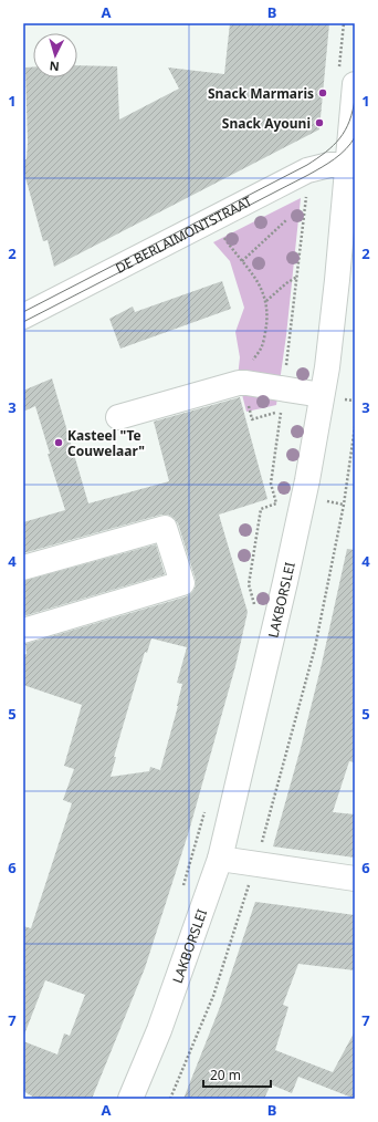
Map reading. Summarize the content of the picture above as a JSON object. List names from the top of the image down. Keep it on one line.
{"streets":{"street":["DE BERLAIMONTSTRAAT","LAKBORSLEI"]},"crossings":[["DE BERLAIMONTSTRAAT","LAKBORSLEI"]],"places":["Snack Marmaris","Snack Ayouni","Kasteel \"Te Couwelaar\""],"scale_bar":"20 m","north":"bottom","grid":{"columns":["A","B"],"rows":["1","2","3","4","5","6","7"]}}
